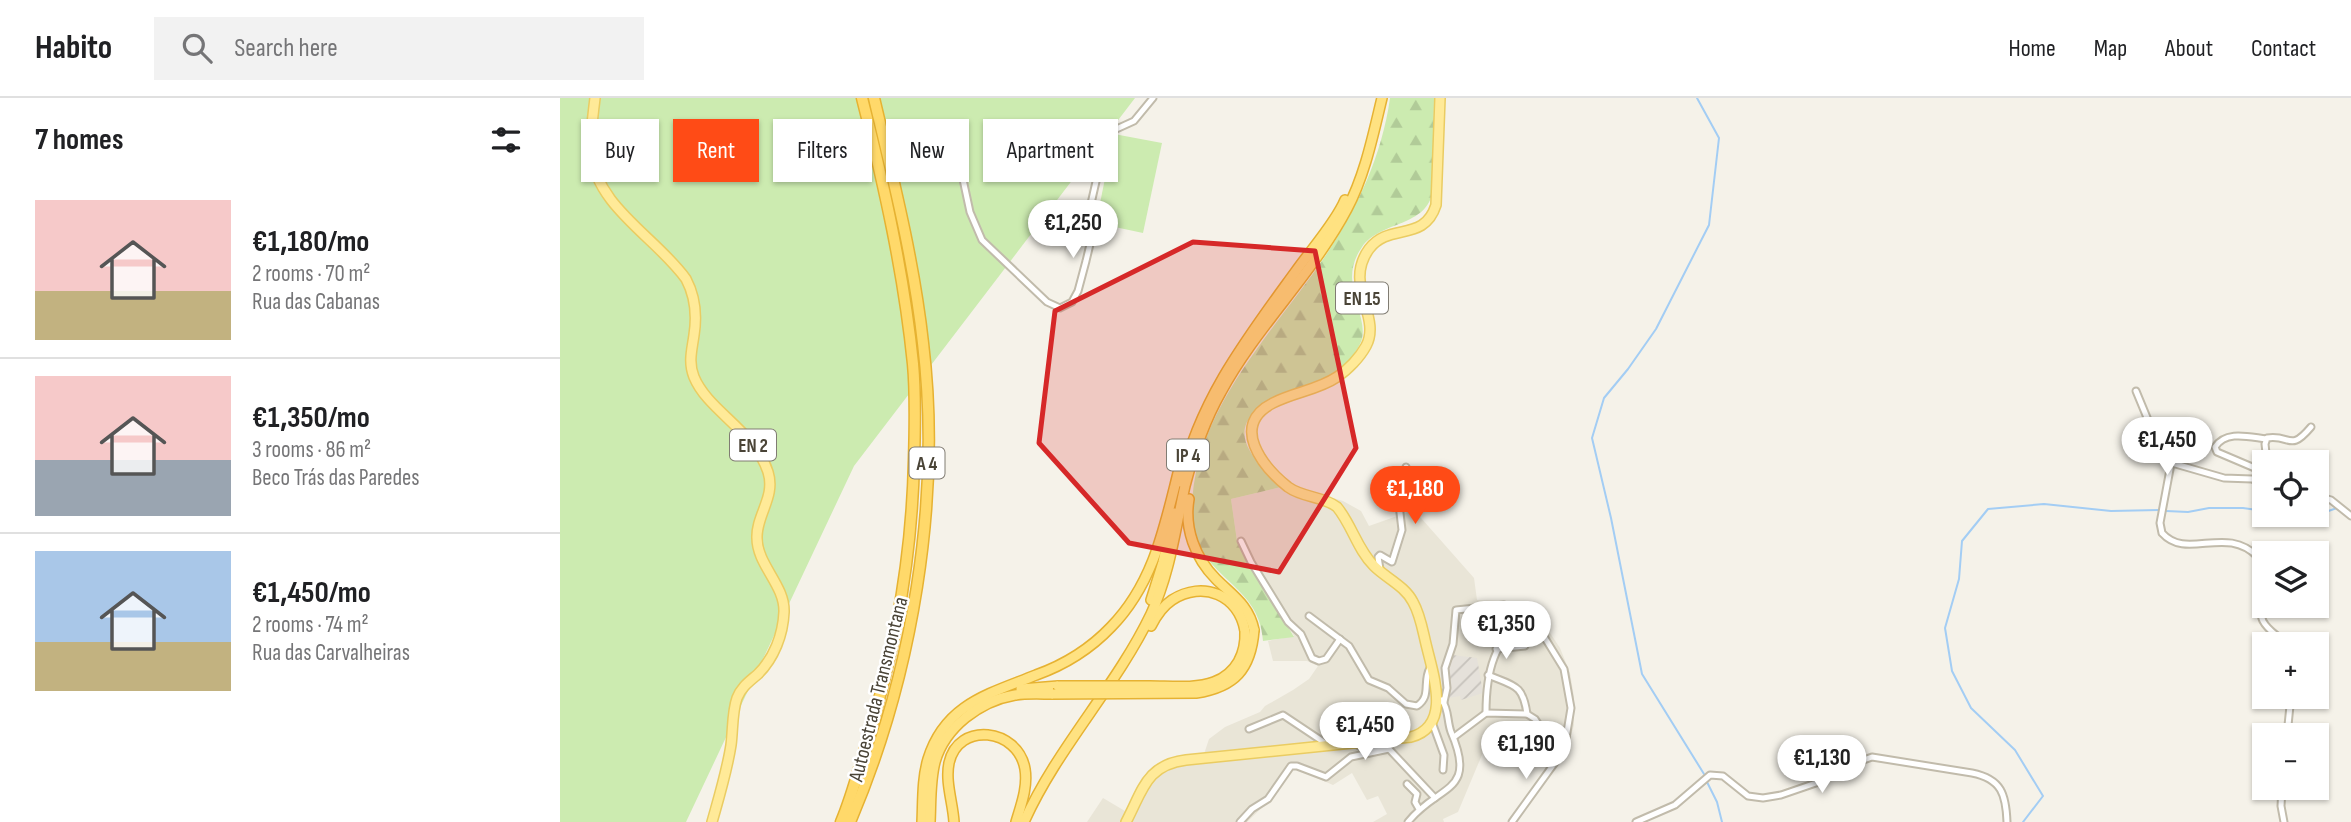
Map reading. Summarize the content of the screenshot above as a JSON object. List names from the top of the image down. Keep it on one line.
{"streets":{"highway":["IP 4","A 4","Autoestrada Transmontana"],"main road":["EN 15","EN 2"]},"page":{"header":"Habito","search":"Search here","nav":["Home","Map","About","Contact"],"heading":"7 homes","chip":["Buy","Rent","Filters","New","Apartment"],"list":[{"name":"€1,180/mo","note":"2 rooms · 70 m² · Rua das Cabanas"},{"name":"€1,350/mo","note":"3 rooms · 86 m² · Beco Trás das Paredes"},{"name":"€1,450/mo","note":"2 rooms · 74 m² · Rua das Carvalheiras"}],"price":["€1,250","€1,450","€1,180","€1,350","€1,450","€1,190","€1,130"],"map_buttons":["+","−"]}}
